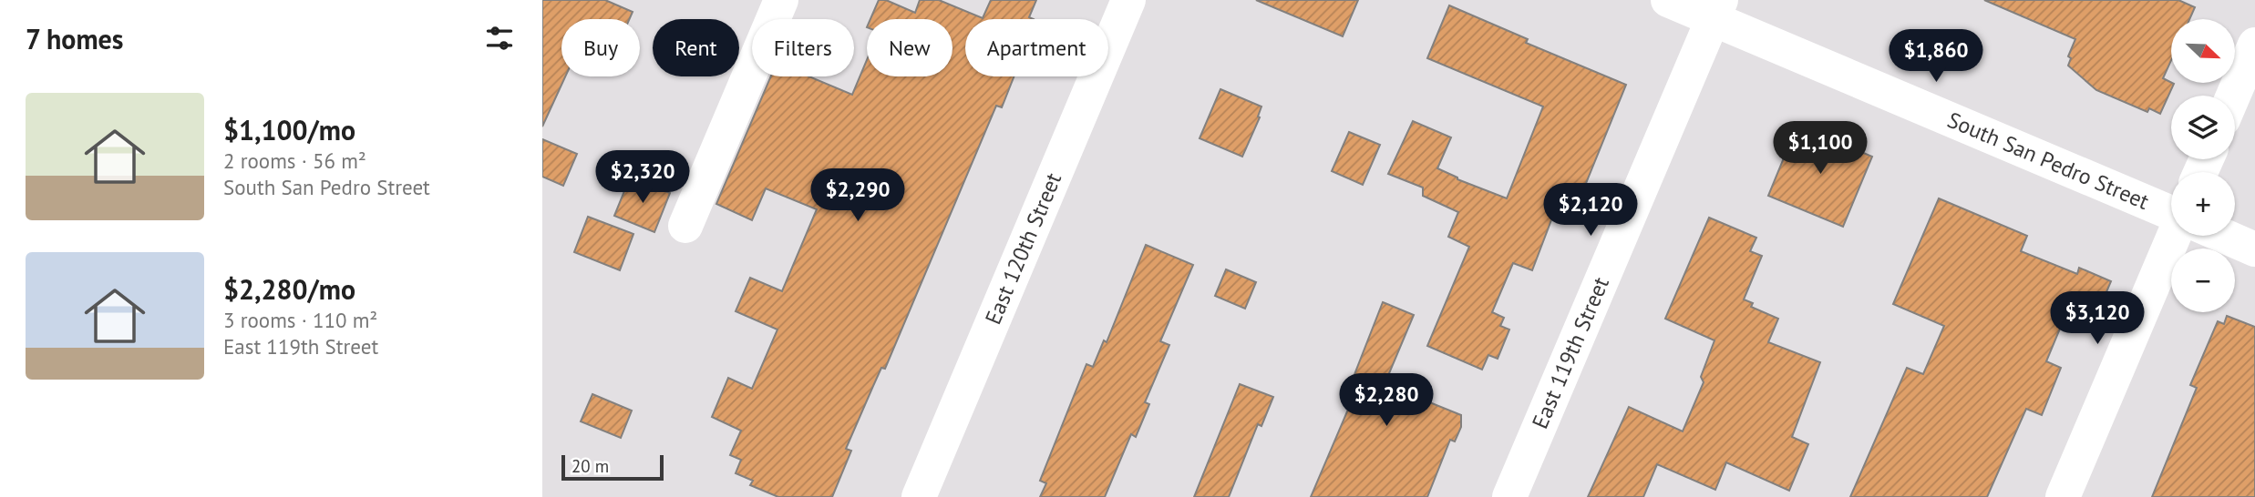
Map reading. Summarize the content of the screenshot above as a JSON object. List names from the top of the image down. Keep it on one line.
{"streets":{"street":["South San Pedro Street","East 120th Street","East 119th Street"]},"crossings":[["South San Pedro Street","East 119th Street"]],"scale_bar":"20 m","north":"bottom right","page":{"heading":"7 homes","map_buttons":["+","−"],"chip":["Buy","Rent","Filters","New","Apartment"],"price":["$1,860","$1,100","$2,320","$2,290","$2,120","$3,120","$2,280"],"list":[{"name":"$1,100/mo","note":"2 rooms · 56 m² · South San Pedro Street"},{"name":"$2,280/mo","note":"3 rooms · 110 m² · East 119th Street"}],"scale":"20 m"}}
